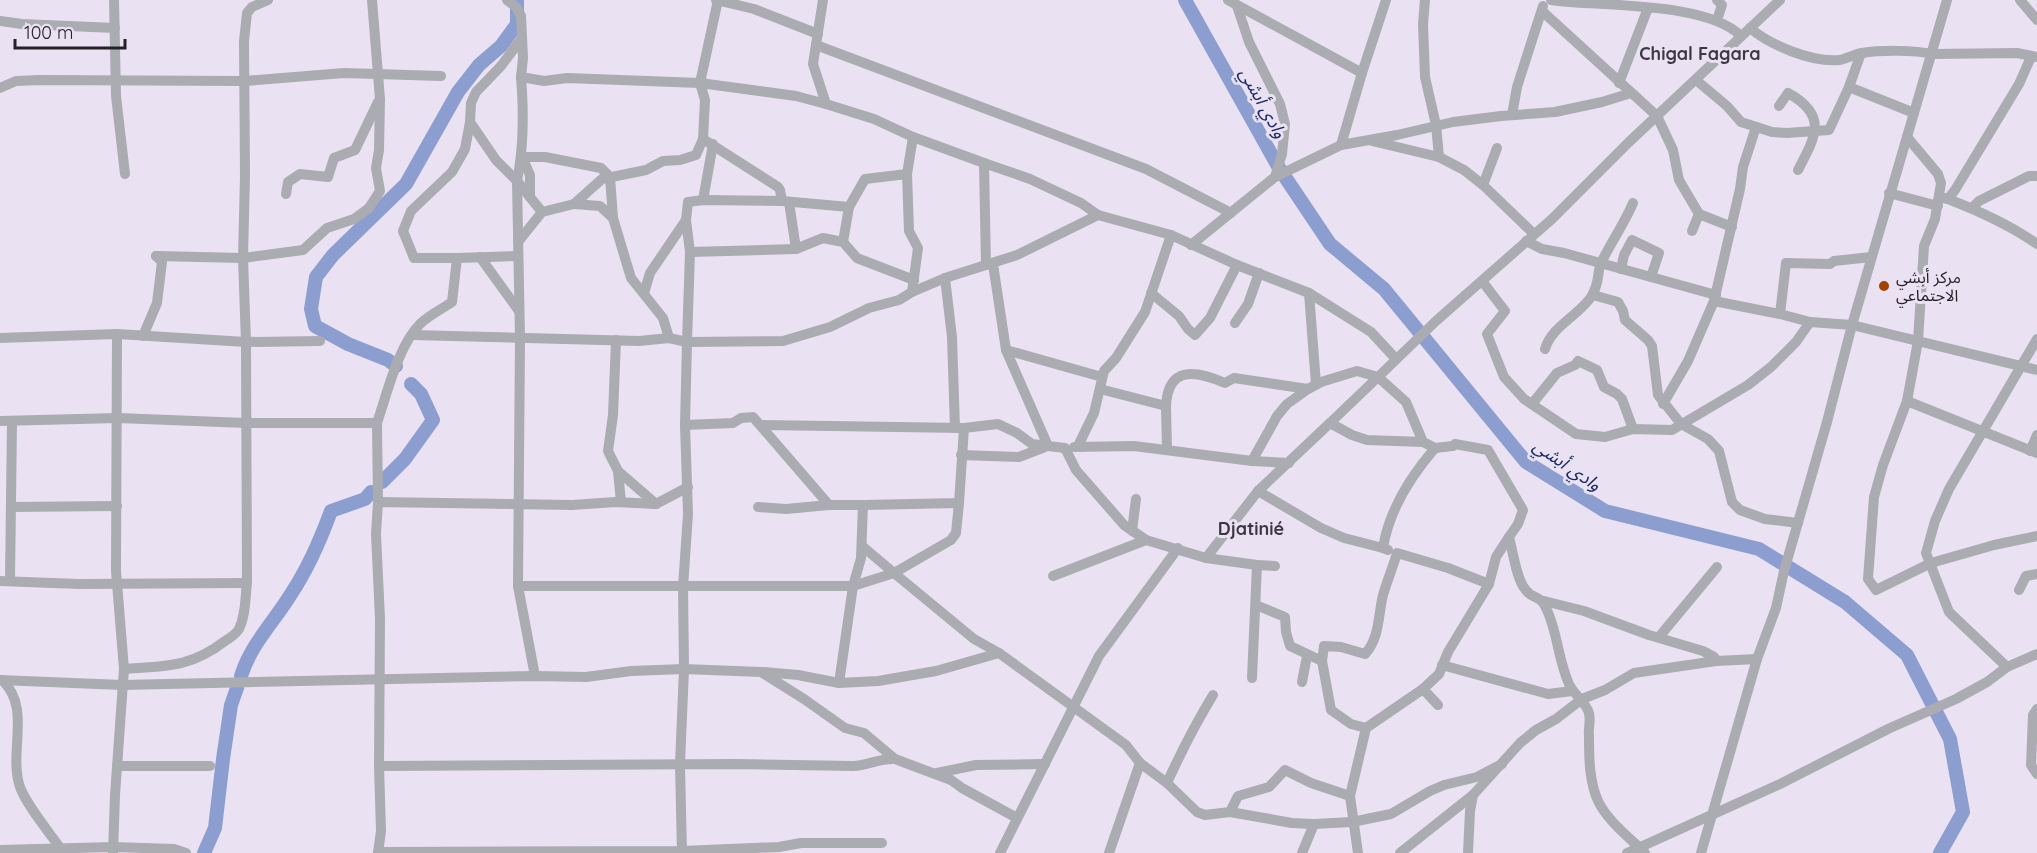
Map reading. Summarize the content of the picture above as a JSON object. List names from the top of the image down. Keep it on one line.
{"districts":["Chigal Fagara","Djatinié"],"water":["وادي أبشي"],"places":["مركز أبشي الاجتماعي"],"scale_bar":"100 m"}
